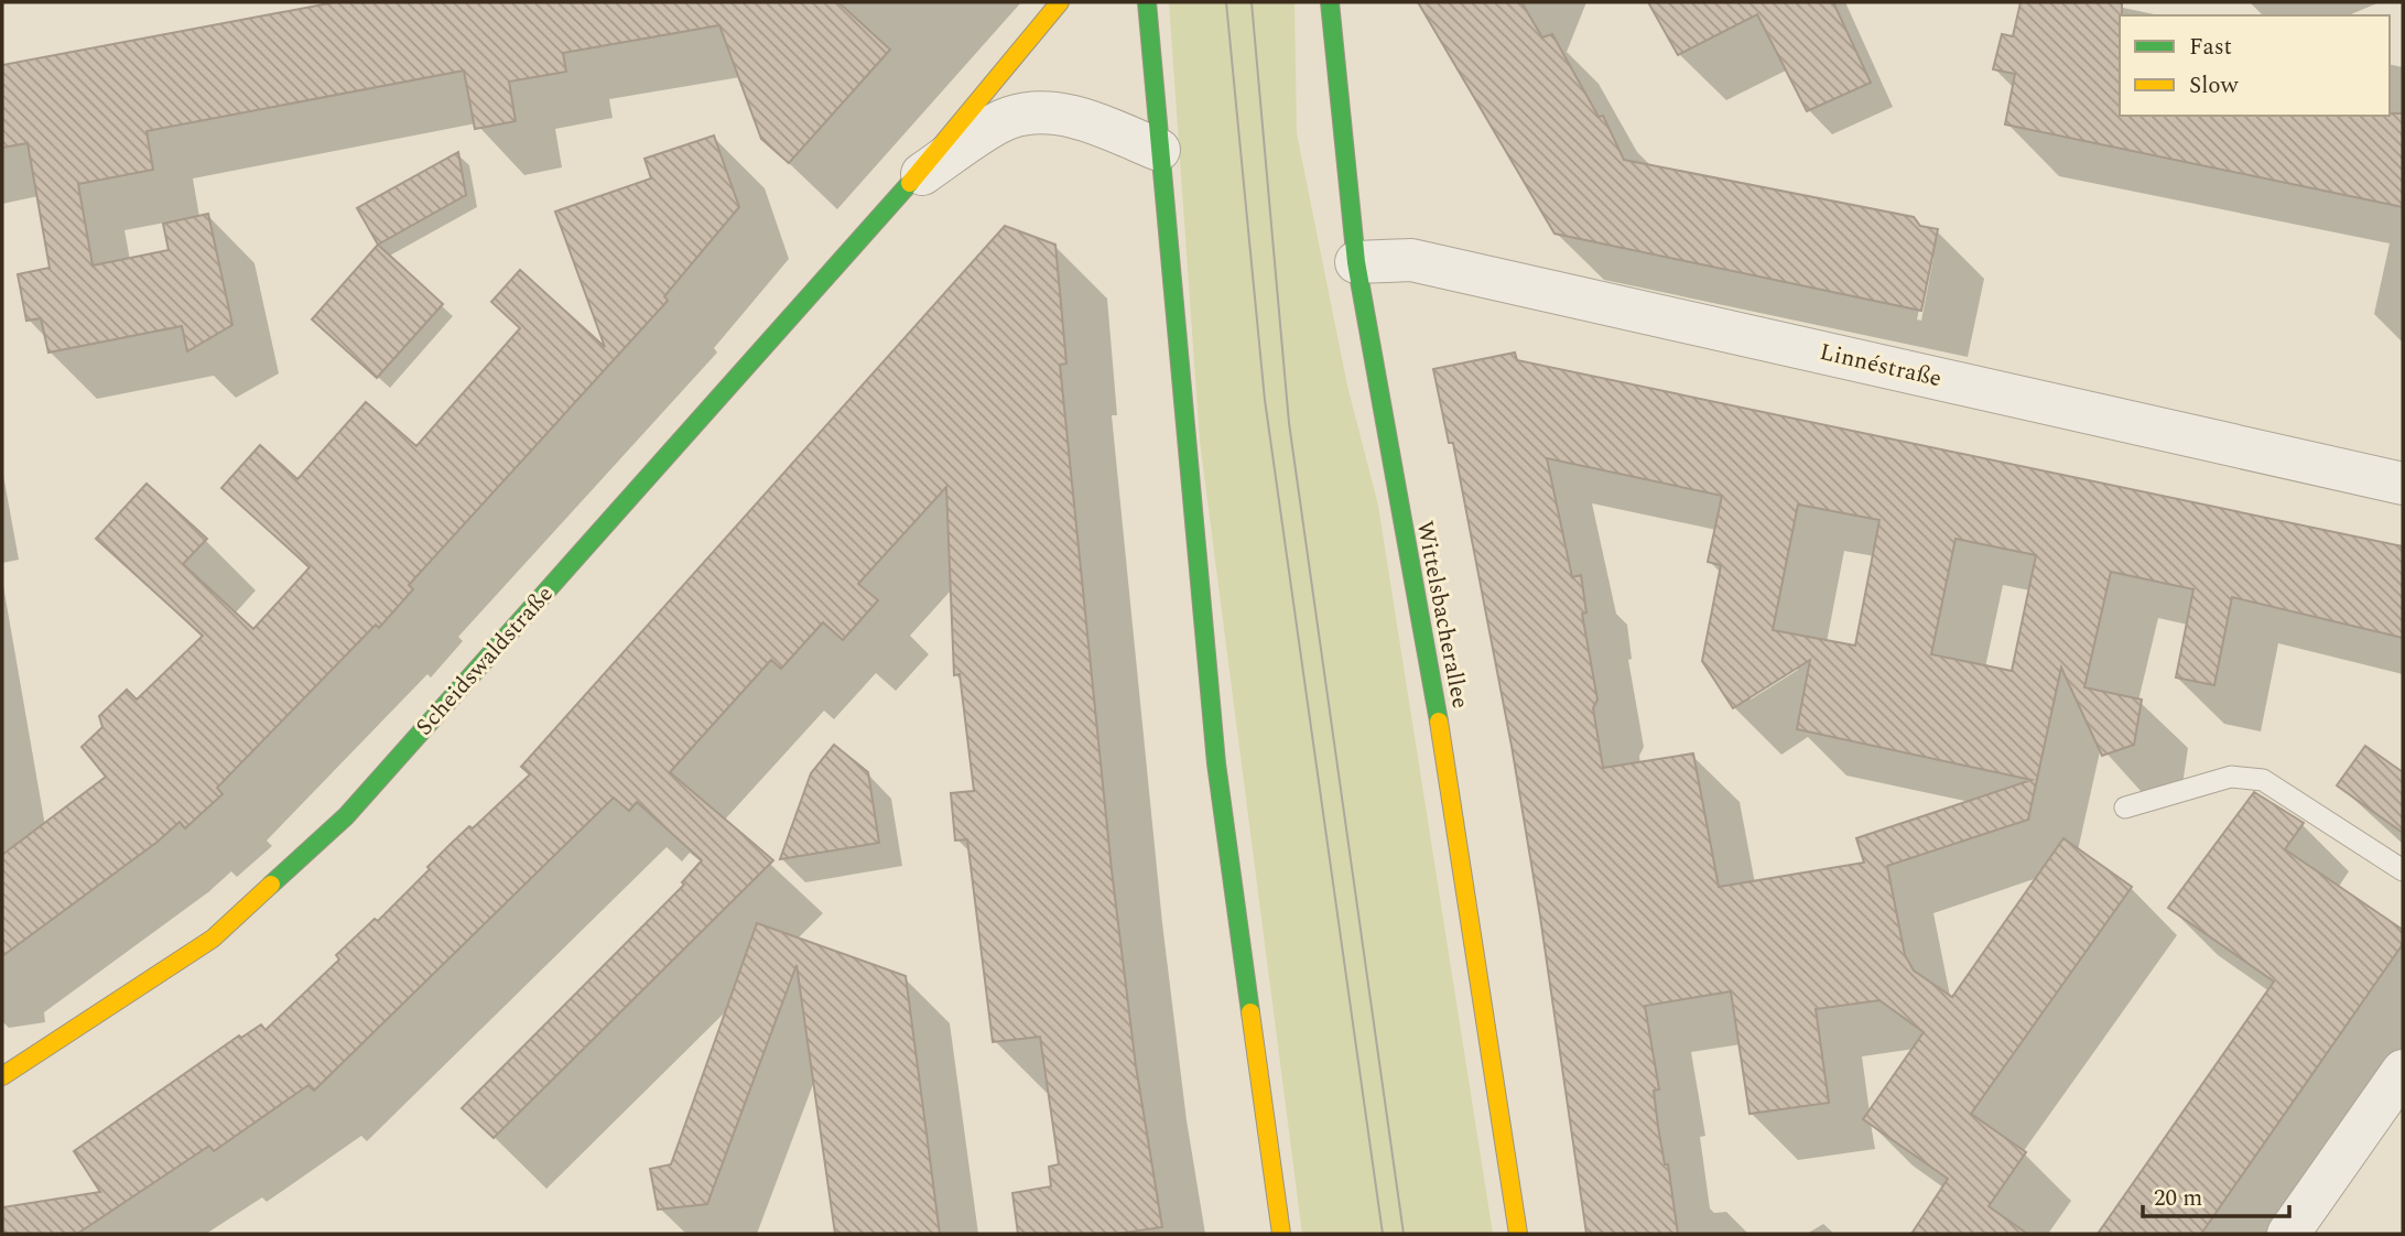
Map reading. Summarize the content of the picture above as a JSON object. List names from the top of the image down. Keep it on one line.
{"streets":{"main road":["Wittelsbacherallee","Scheidswaldstraße"],"street":["Linnéstraße"]},"crossings":[["Linnéstraße","Wittelsbacherallee"]],"legend":["Fast","Slow"],"scale_bar":"20 m"}
